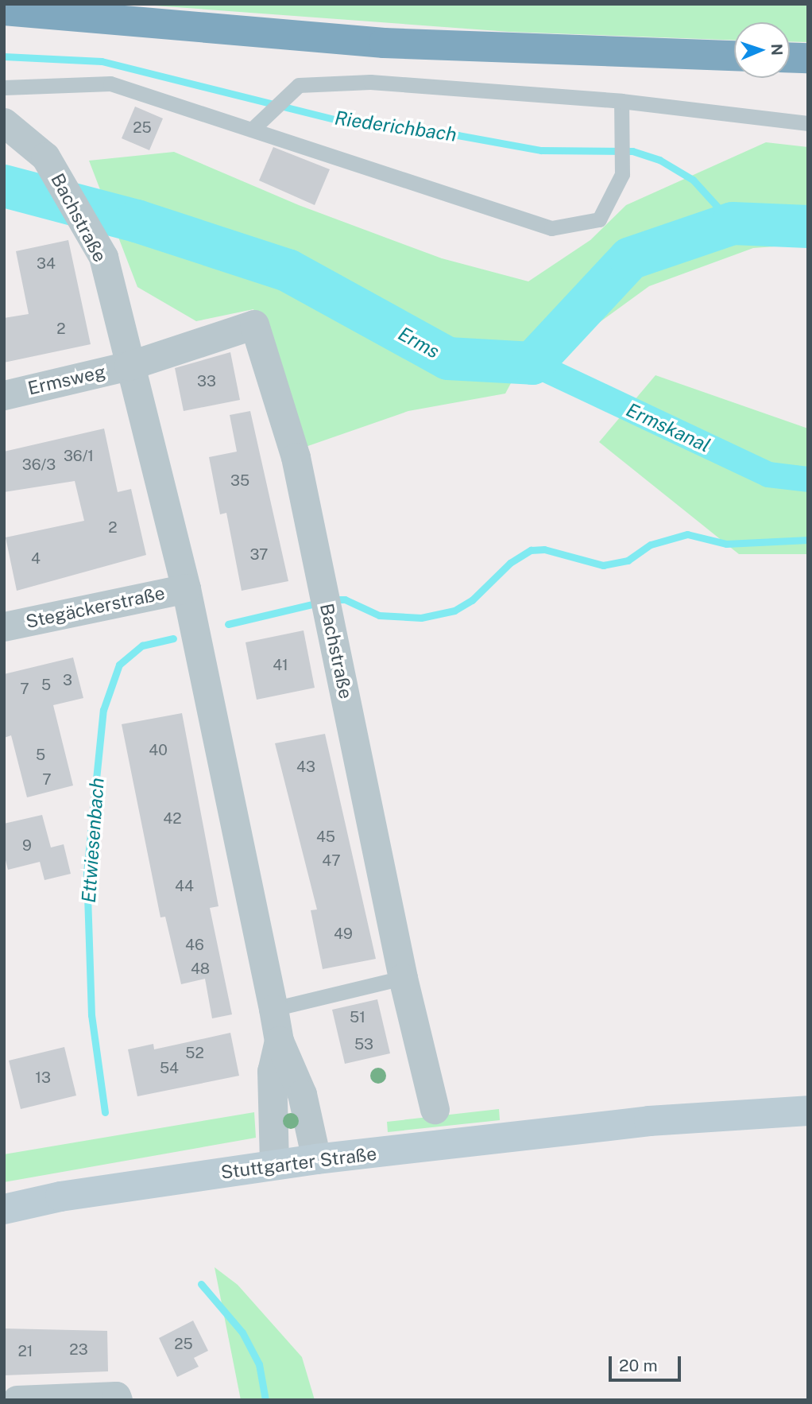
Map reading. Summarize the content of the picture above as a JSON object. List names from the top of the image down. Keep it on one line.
{"streets":{"street":["Bachstraße","Ermsweg","Stegäckerstraße","Stuttgarter Straße"]},"crossings":[["Bachstraße","Ermsweg"],["Bachstraße","Stegäckerstraße"],["Bachstraße","Stuttgarter Straße"]],"water":["Riederichbach","Erms","Ermskanal","Ettwiesenbach"],"house_numbers":["25","34","2","33","36/1","36/3","35","2","37","4","41","3","5","7","40","5","43","7","42","45","9","47","44","49","46","48","51","53","52","54","13","25","23","21"],"scale_bar":"20 m","north":"right"}
